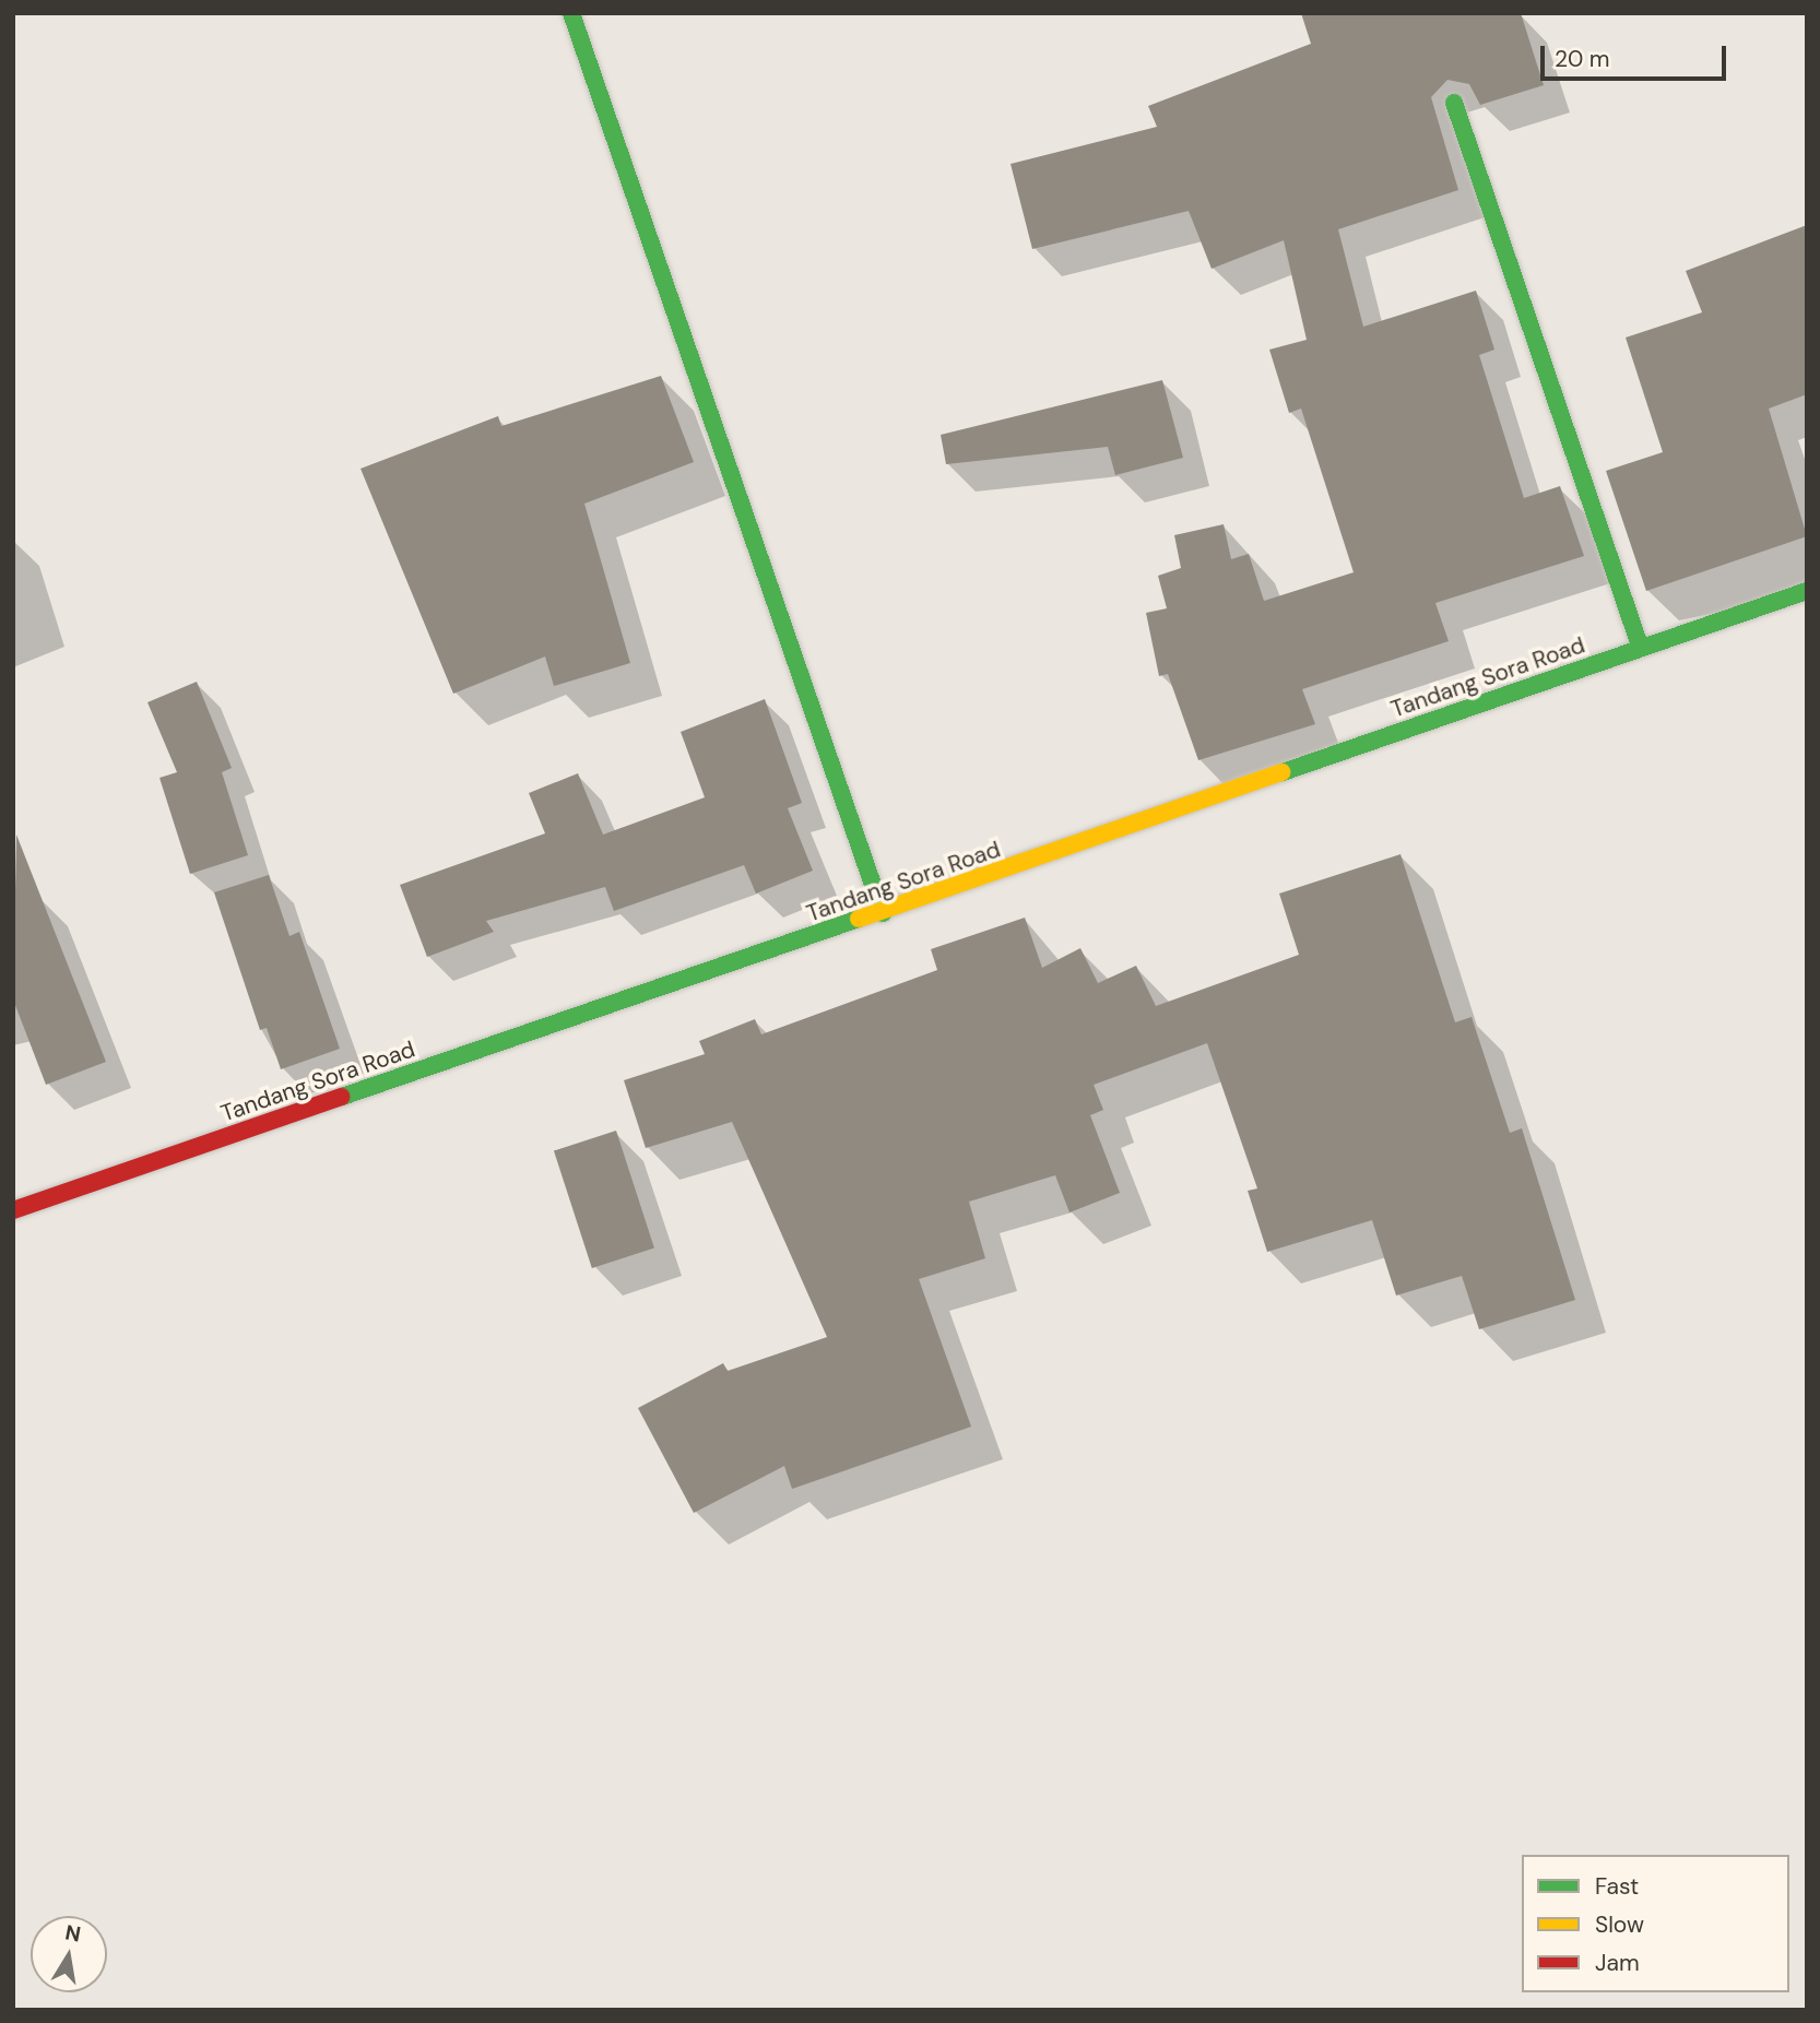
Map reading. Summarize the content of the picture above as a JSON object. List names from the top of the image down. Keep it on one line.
{"streets":{"street":["Tandang Sora Road"]},"legend":["Fast","Slow","Jam"],"scale_bar":"20 m","north":"top"}
